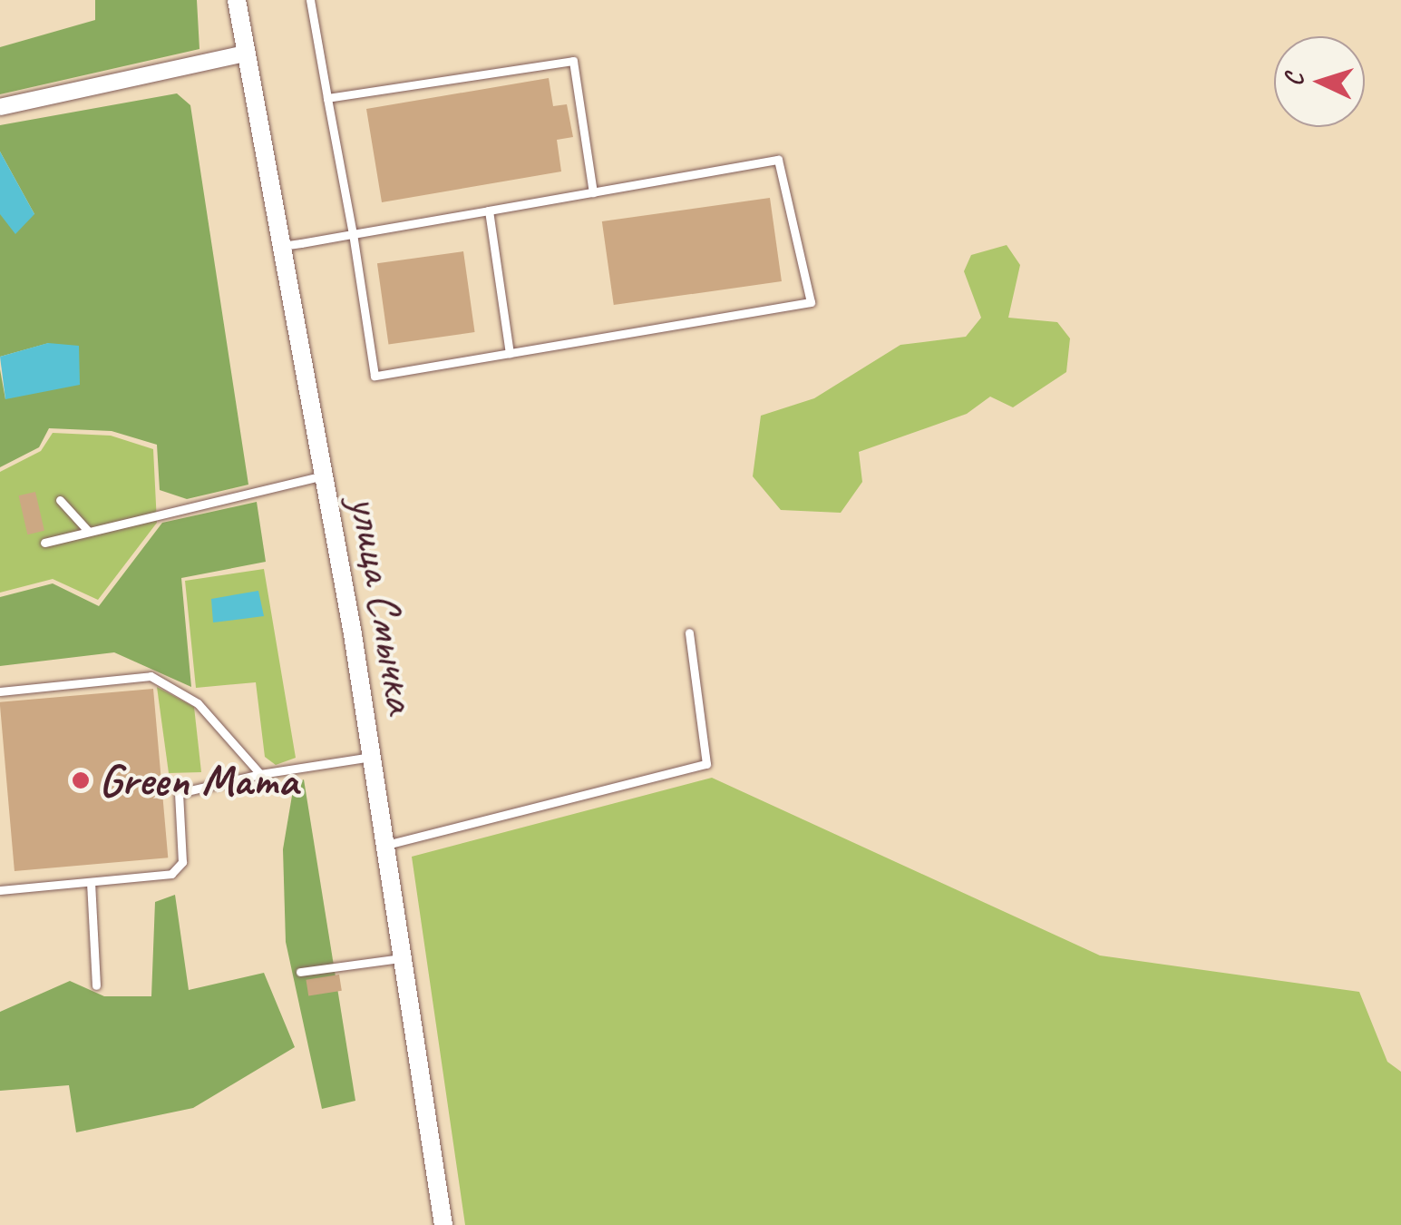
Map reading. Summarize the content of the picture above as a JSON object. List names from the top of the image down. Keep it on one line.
{"streets":{"street":["улица Смычка"]},"places":["Green Mama"],"north":"left"}
